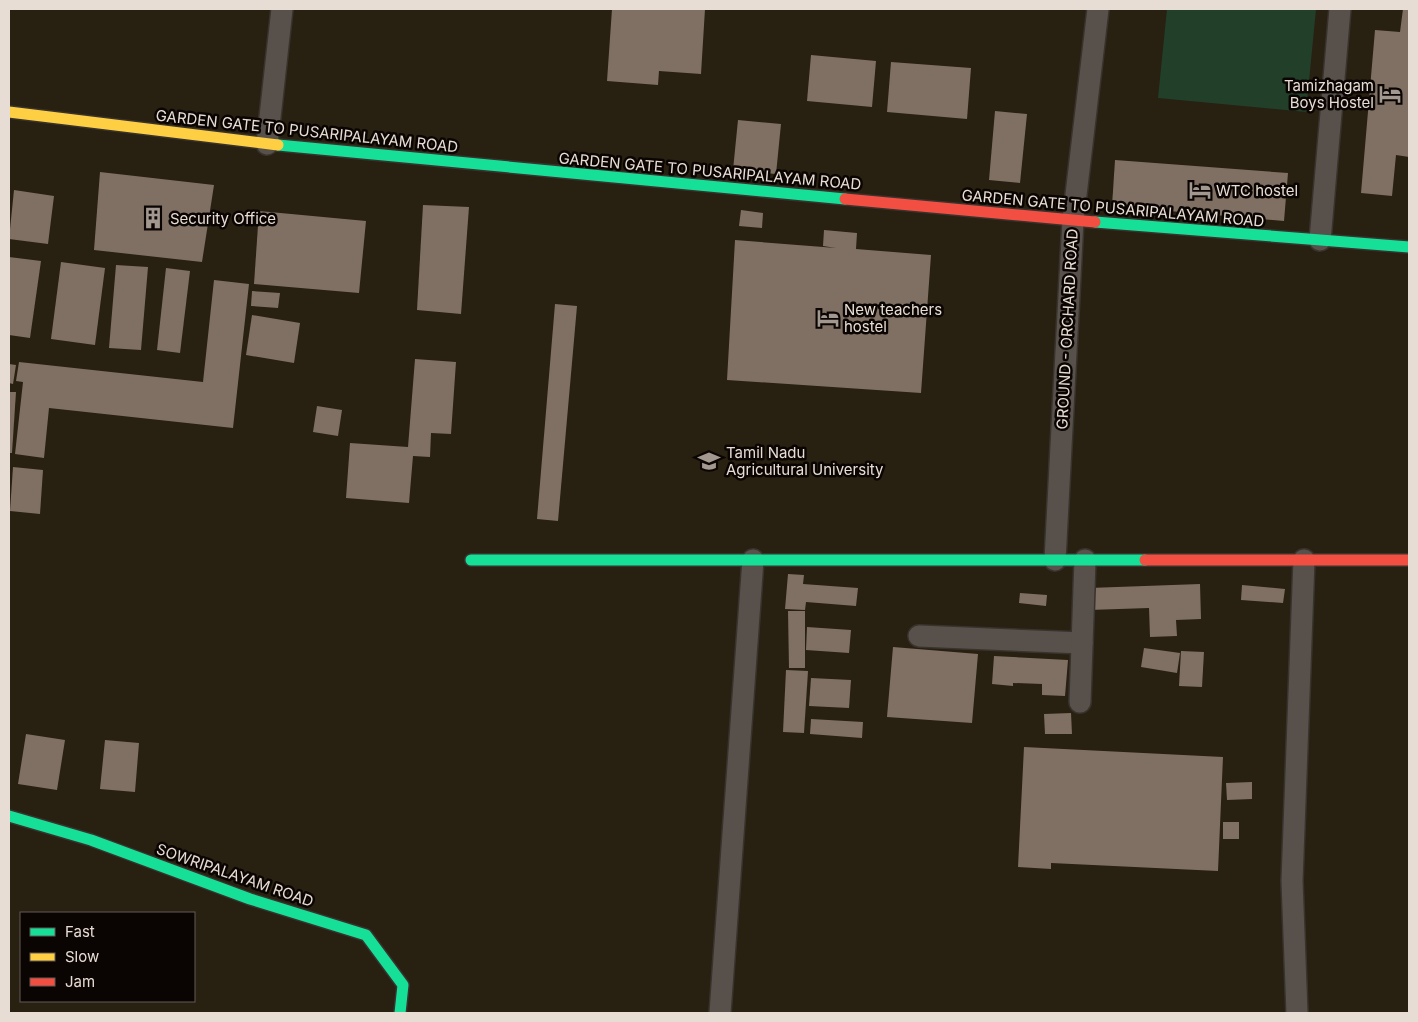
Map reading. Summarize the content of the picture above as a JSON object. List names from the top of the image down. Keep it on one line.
{"streets":{"street":["GARDEN GATE TO PUSARIPALAYAM ROAD","GROUND - ORCHARD ROAD","SOWRIPALAYAM ROAD"]},"crossings":[["GARDEN GATE TO PUSARIPALAYAM ROAD","GROUND - ORCHARD ROAD"]],"places":{"hotel":["Tamizhagam Boys Hostel","WTC hostel","New teachers hostel"],"building":["Security Office"],"school or university":["Tamil Nadu Agricultural University"]},"legend":["Fast","Slow","Jam"]}
